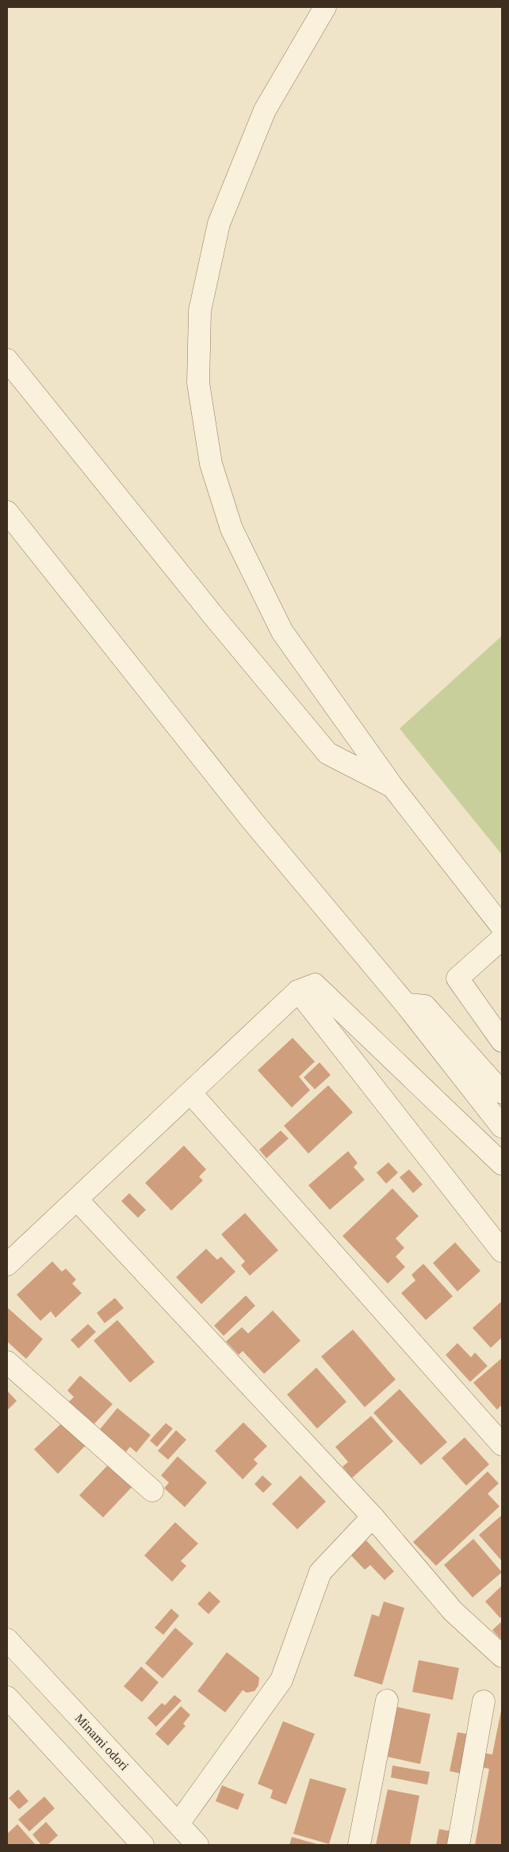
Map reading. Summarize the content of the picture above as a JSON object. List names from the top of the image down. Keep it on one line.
{"streets":{"street":["Minami odori"]}}
